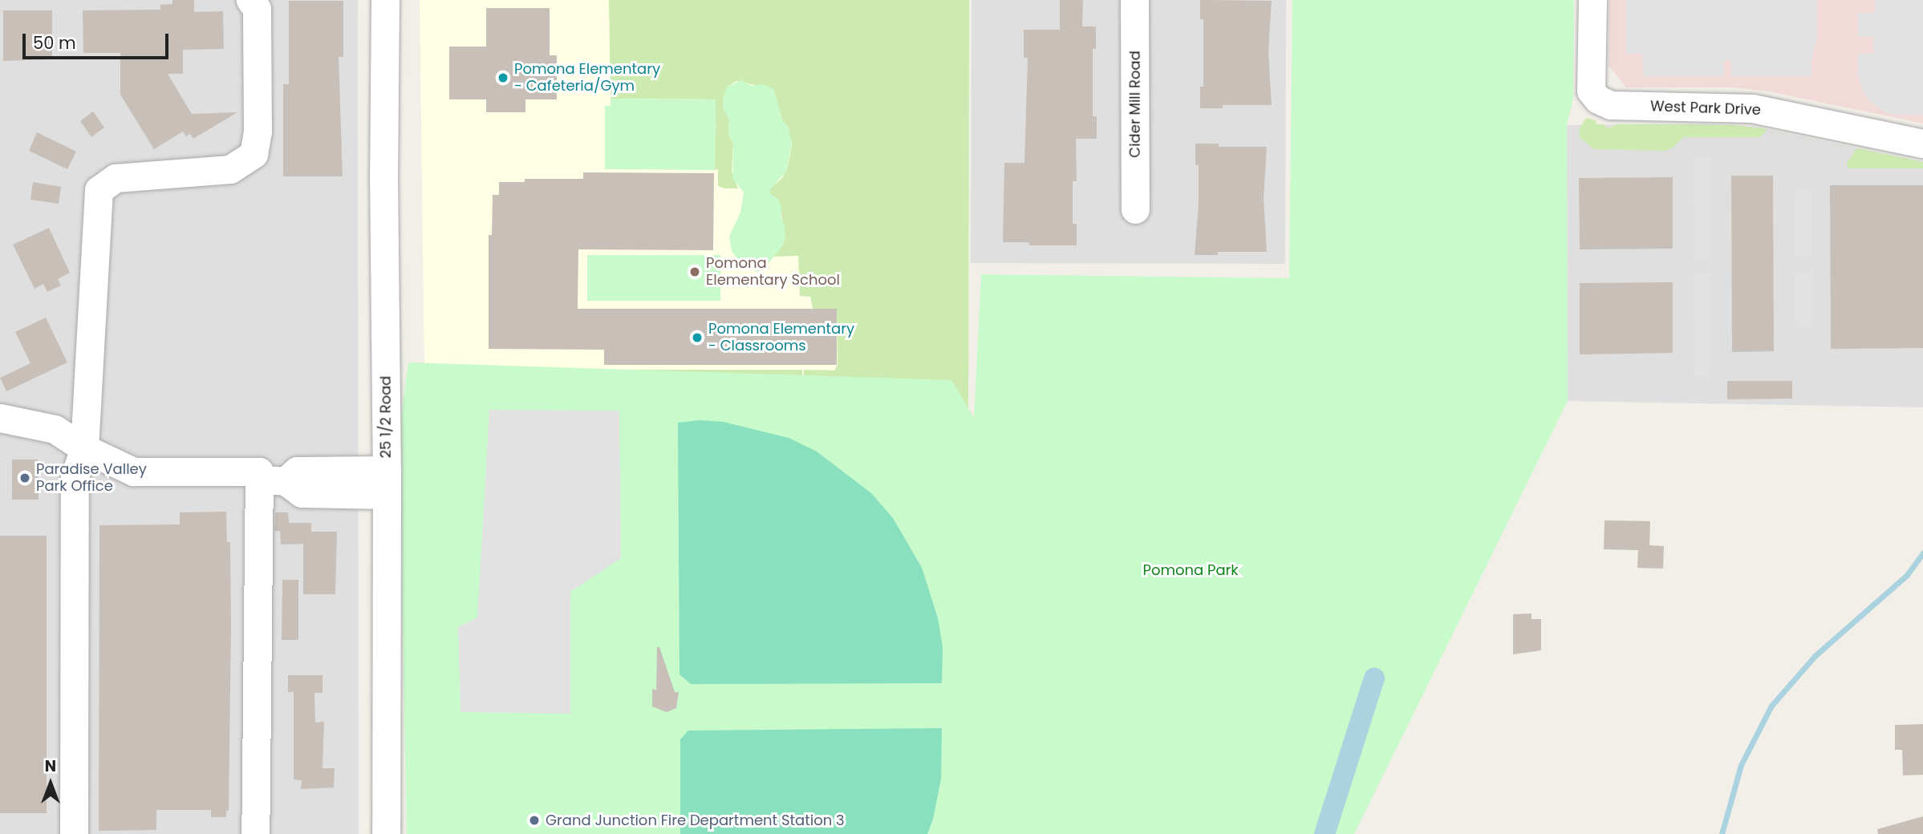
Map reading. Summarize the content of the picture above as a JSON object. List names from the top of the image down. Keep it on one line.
{"streets":{"street":["Cider Mill Road","West Park Drive","25 1/2 Road"]},"parks":["Pomona Park"],"places":["Pomona Elementary - Cafeteria/Gym","Pomona Elementary School","Pomona Elementary - Classrooms","Paradise Valley Park Office","Grand Junction Fire Department Station 3"],"scale_bar":"50 m","north":"top"}
